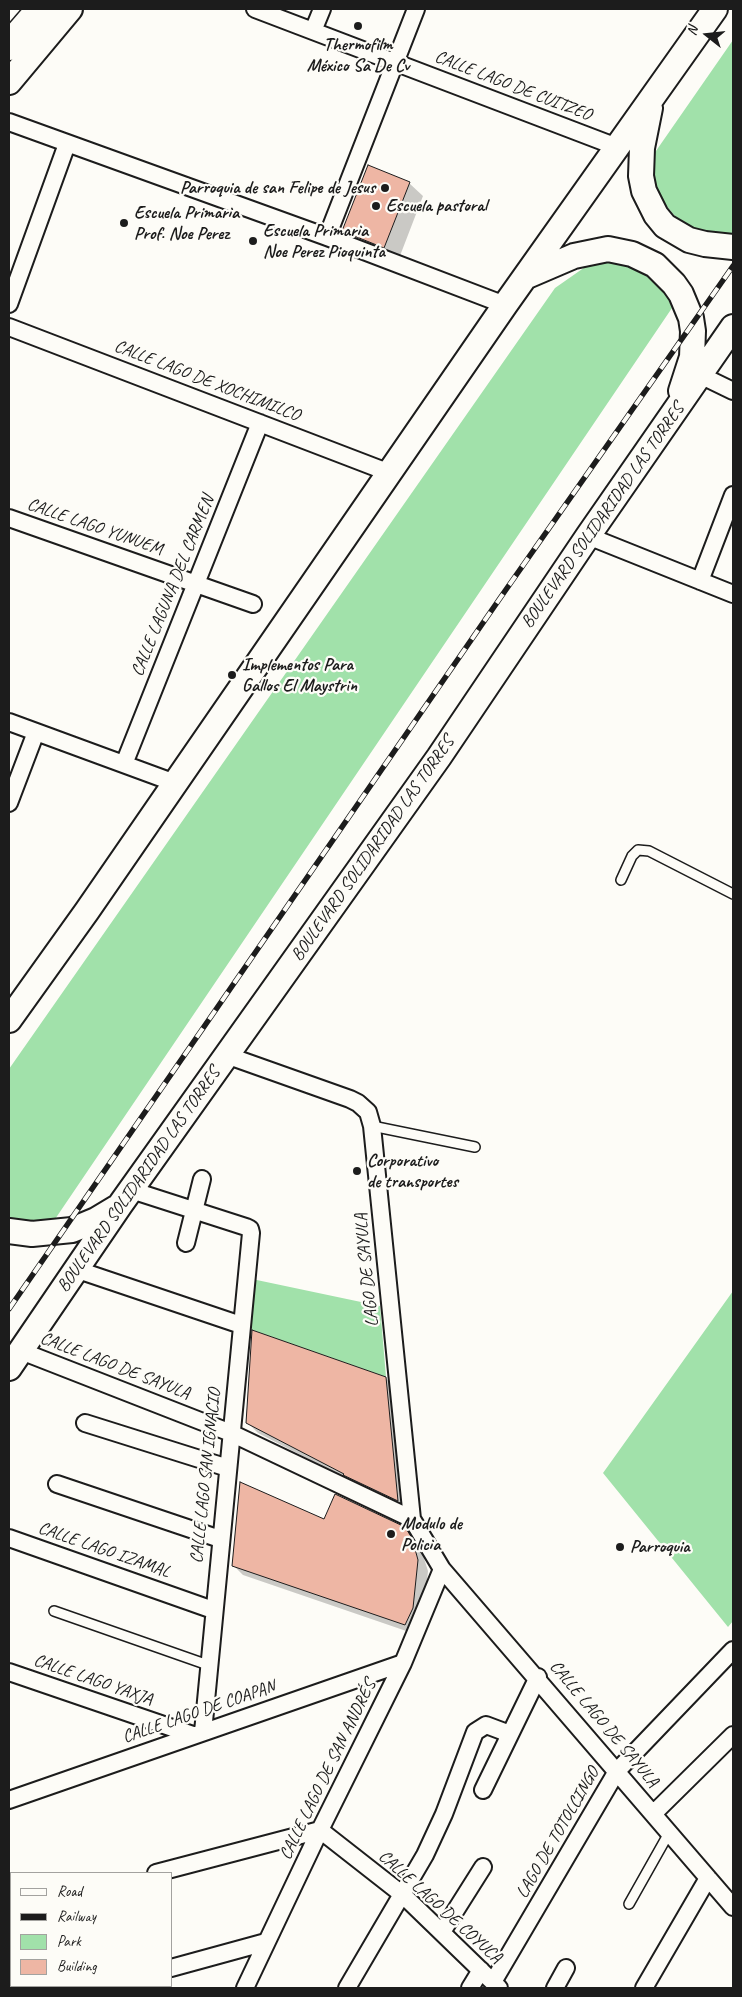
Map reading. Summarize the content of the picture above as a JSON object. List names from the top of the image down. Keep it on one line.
{"streets":{"main road":["BOULEVARD SOLIDARIDAD LAS TORRES"],"street":["CALLE LAGO DE CUITZEO","CALLE LAGO DE XOCHIMILCO","CALLE LAGO YUNUEM","CALLE LAGUNA DEL CARMEN","LAGO DE SAYULA","CALLE LAGO DE SAYULA","CALLE LAGO SAN IGNACIO","CALLE LAGO IZAMAL","CALLE LAGO YAXJA","CALLE LAGO DE COAPAN","CALLE LAGO DE SAN ANDRÉS","LAGO DE TOTOLCINGO","CALLE LAGO DE COYUCA"]},"crossings":[["CALLE LAGO DE XOCHIMILCO","CALLE LAGUNA DEL CARMEN"],["BOULEVARD SOLIDARIDAD LAS TORRES","LAGO DE SAYULA"],["BOULEVARD SOLIDARIDAD LAS TORRES","CALLE LAGO DE SAYULA"],["CALLE LAGO YUNUEM","CALLE LAGUNA DEL CARMEN"],["LAGO DE SAYULA","CALLE LAGO DE SAYULA"],["LAGO DE SAYULA","CALLE LAGO DE SAN ANDRÉS"],["CALLE LAGO DE SAYULA","CALLE LAGO SAN IGNACIO"],["CALLE LAGO DE SAYULA","CALLE LAGO DE SAN ANDRÉS"],["CALLE LAGO DE SAYULA","LAGO DE TOTOLCINGO"],["CALLE LAGO SAN IGNACIO","CALLE LAGO IZAMAL"],["CALLE LAGO SAN IGNACIO","CALLE LAGO YAXJA"],["CALLE LAGO SAN IGNACIO","CALLE LAGO DE COAPAN"],["CALLE LAGO YAXJA","CALLE LAGO DE COAPAN"],["CALLE LAGO DE COAPAN","CALLE LAGO DE SAN ANDRÉS"],["CALLE LAGO DE SAN ANDRÉS","CALLE LAGO DE COYUCA"],["LAGO DE TOTOLCINGO","CALLE LAGO DE COYUCA"]],"places":["Thermofilm México Sa De Cv","Parroquia de san Felipe de Jesus","Escuela pastoral","Escuela Primaria Prof. Noe Perez","Escuela Primaria Noe Perez Pioquinta","Implementos Para Gallos El Maystrin","Corporativo de transportes","Modulo de Policia","Parroquia"],"legend":["Road","Railway","Park","Building"],"north":"left"}
